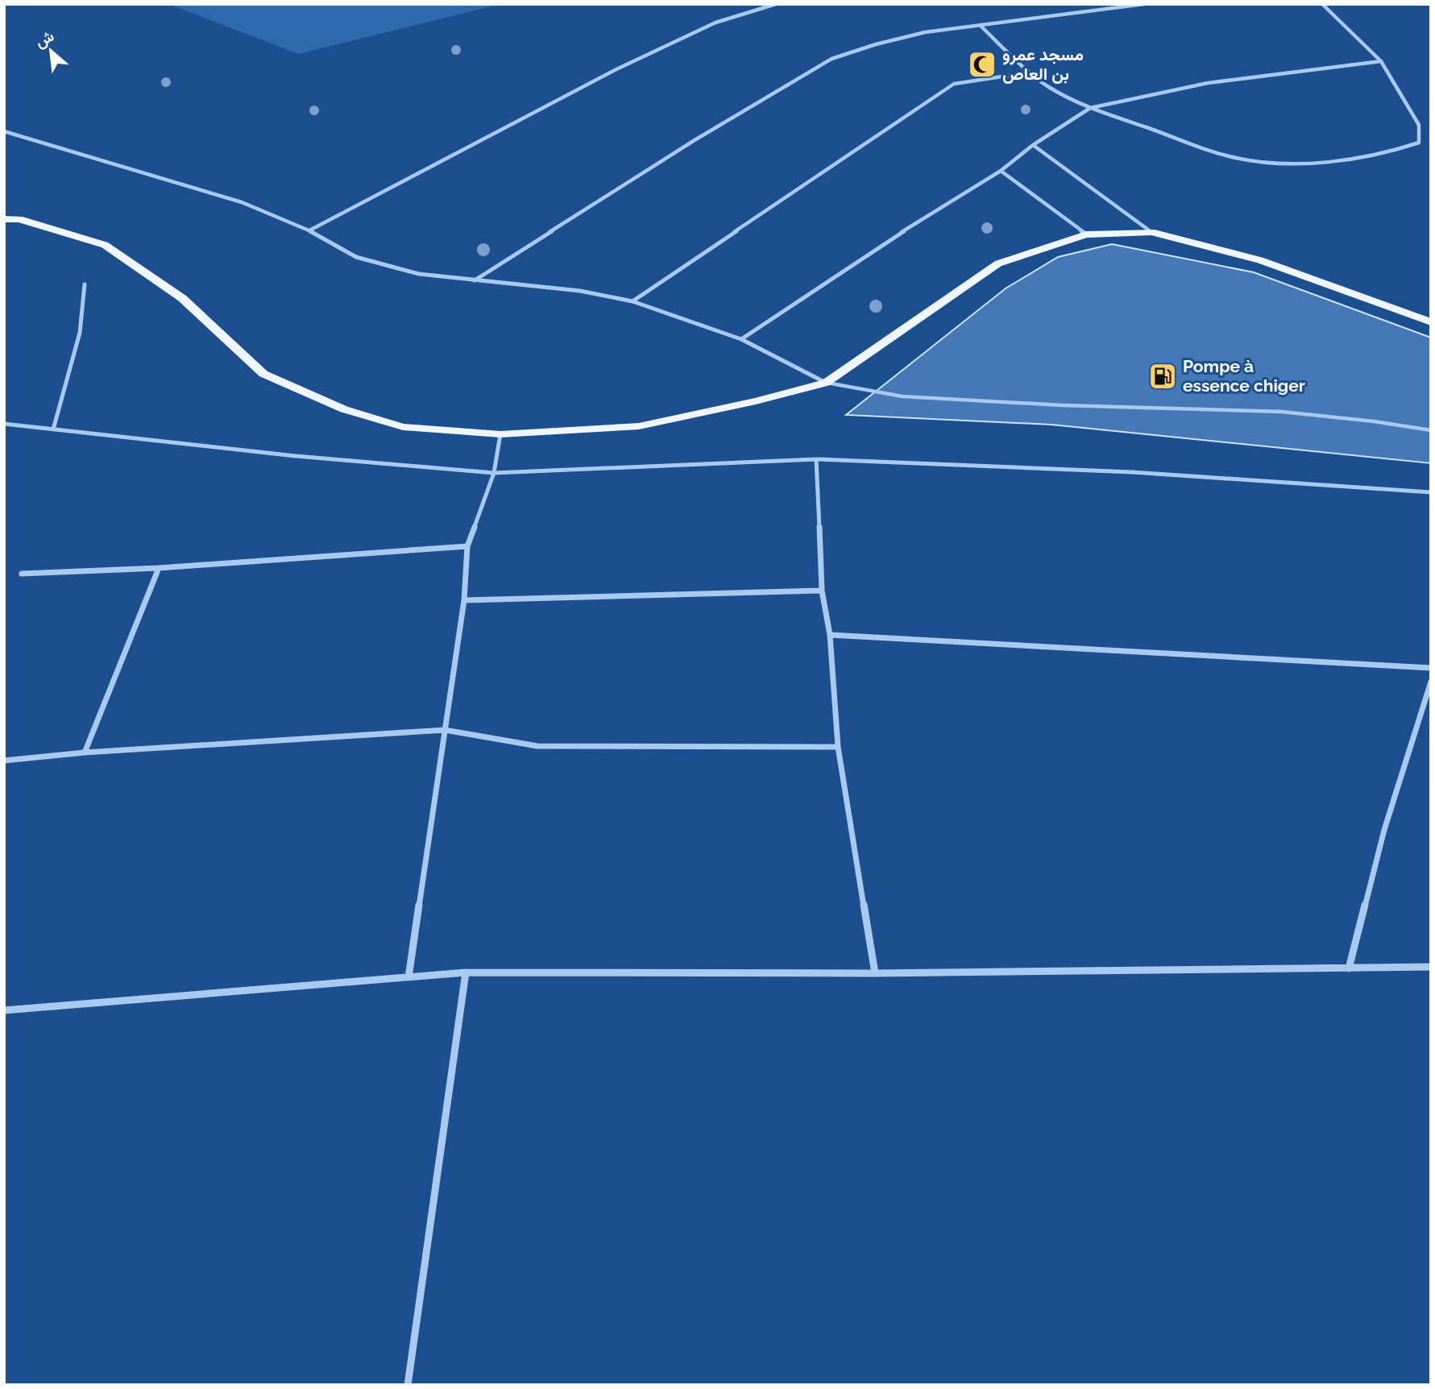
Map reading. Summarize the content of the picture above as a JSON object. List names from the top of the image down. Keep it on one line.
{"places":{"mosque":["مسجد عمرو بن العاص"],"fuel station":["Pompe à essence chiger"]},"north":"top left"}
